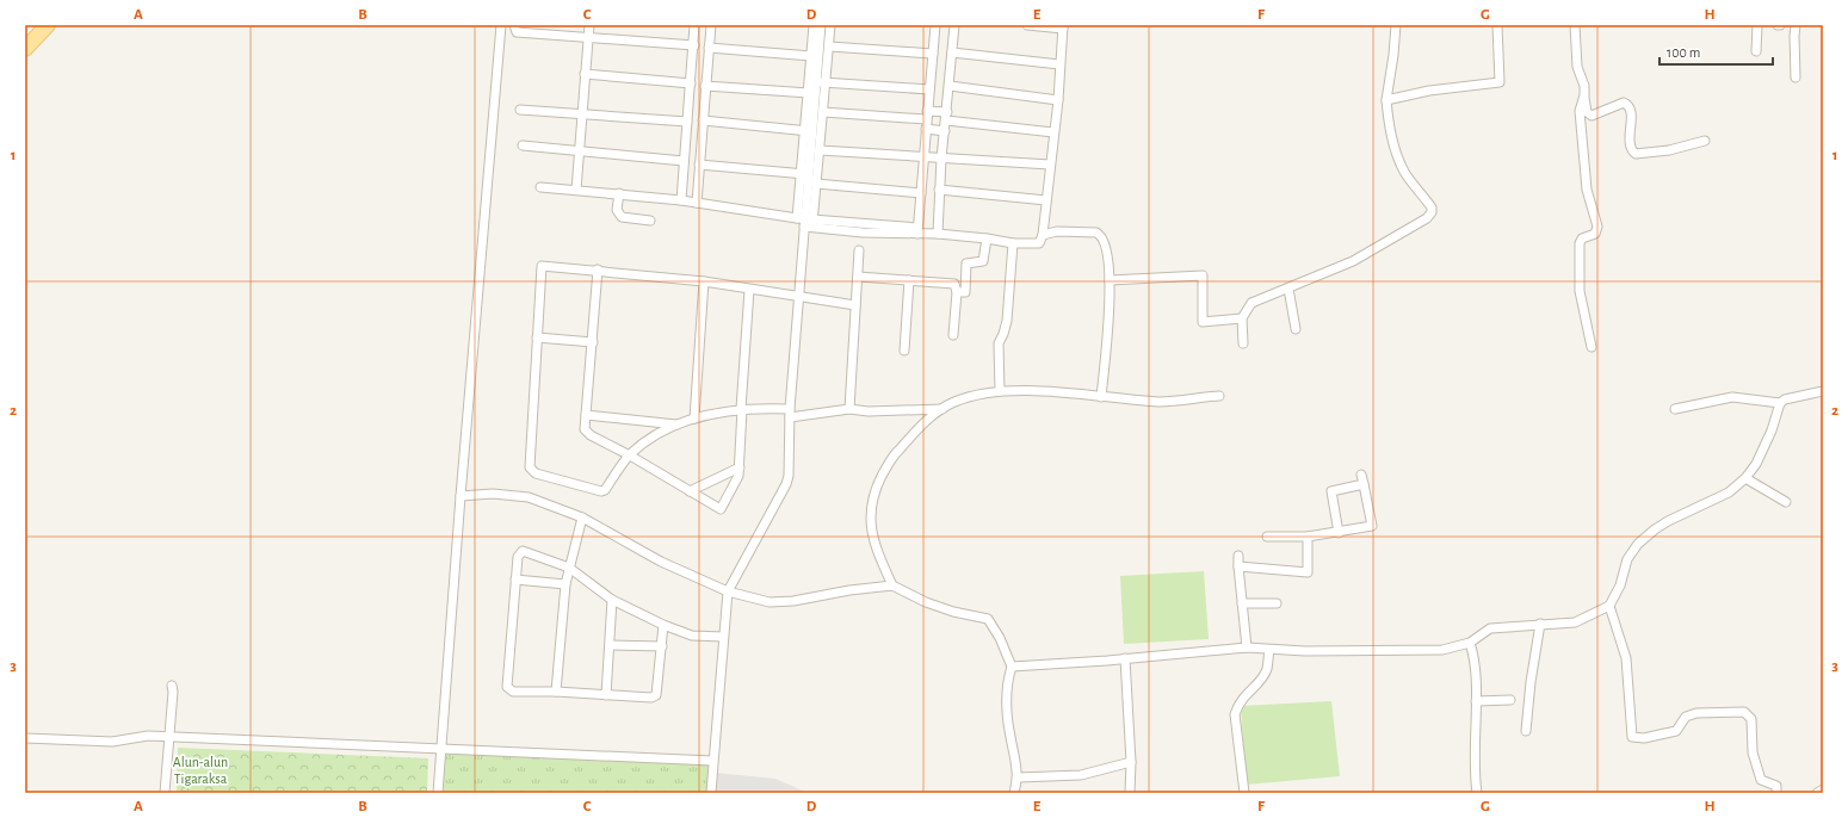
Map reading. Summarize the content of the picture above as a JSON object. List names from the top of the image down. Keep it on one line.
{"parks":["Alun-alun Tigaraksa"],"scale_bar":"100 m","grid":{"columns":["A","B","C","D","E","F","G","H"],"rows":["1","2","3"]}}
